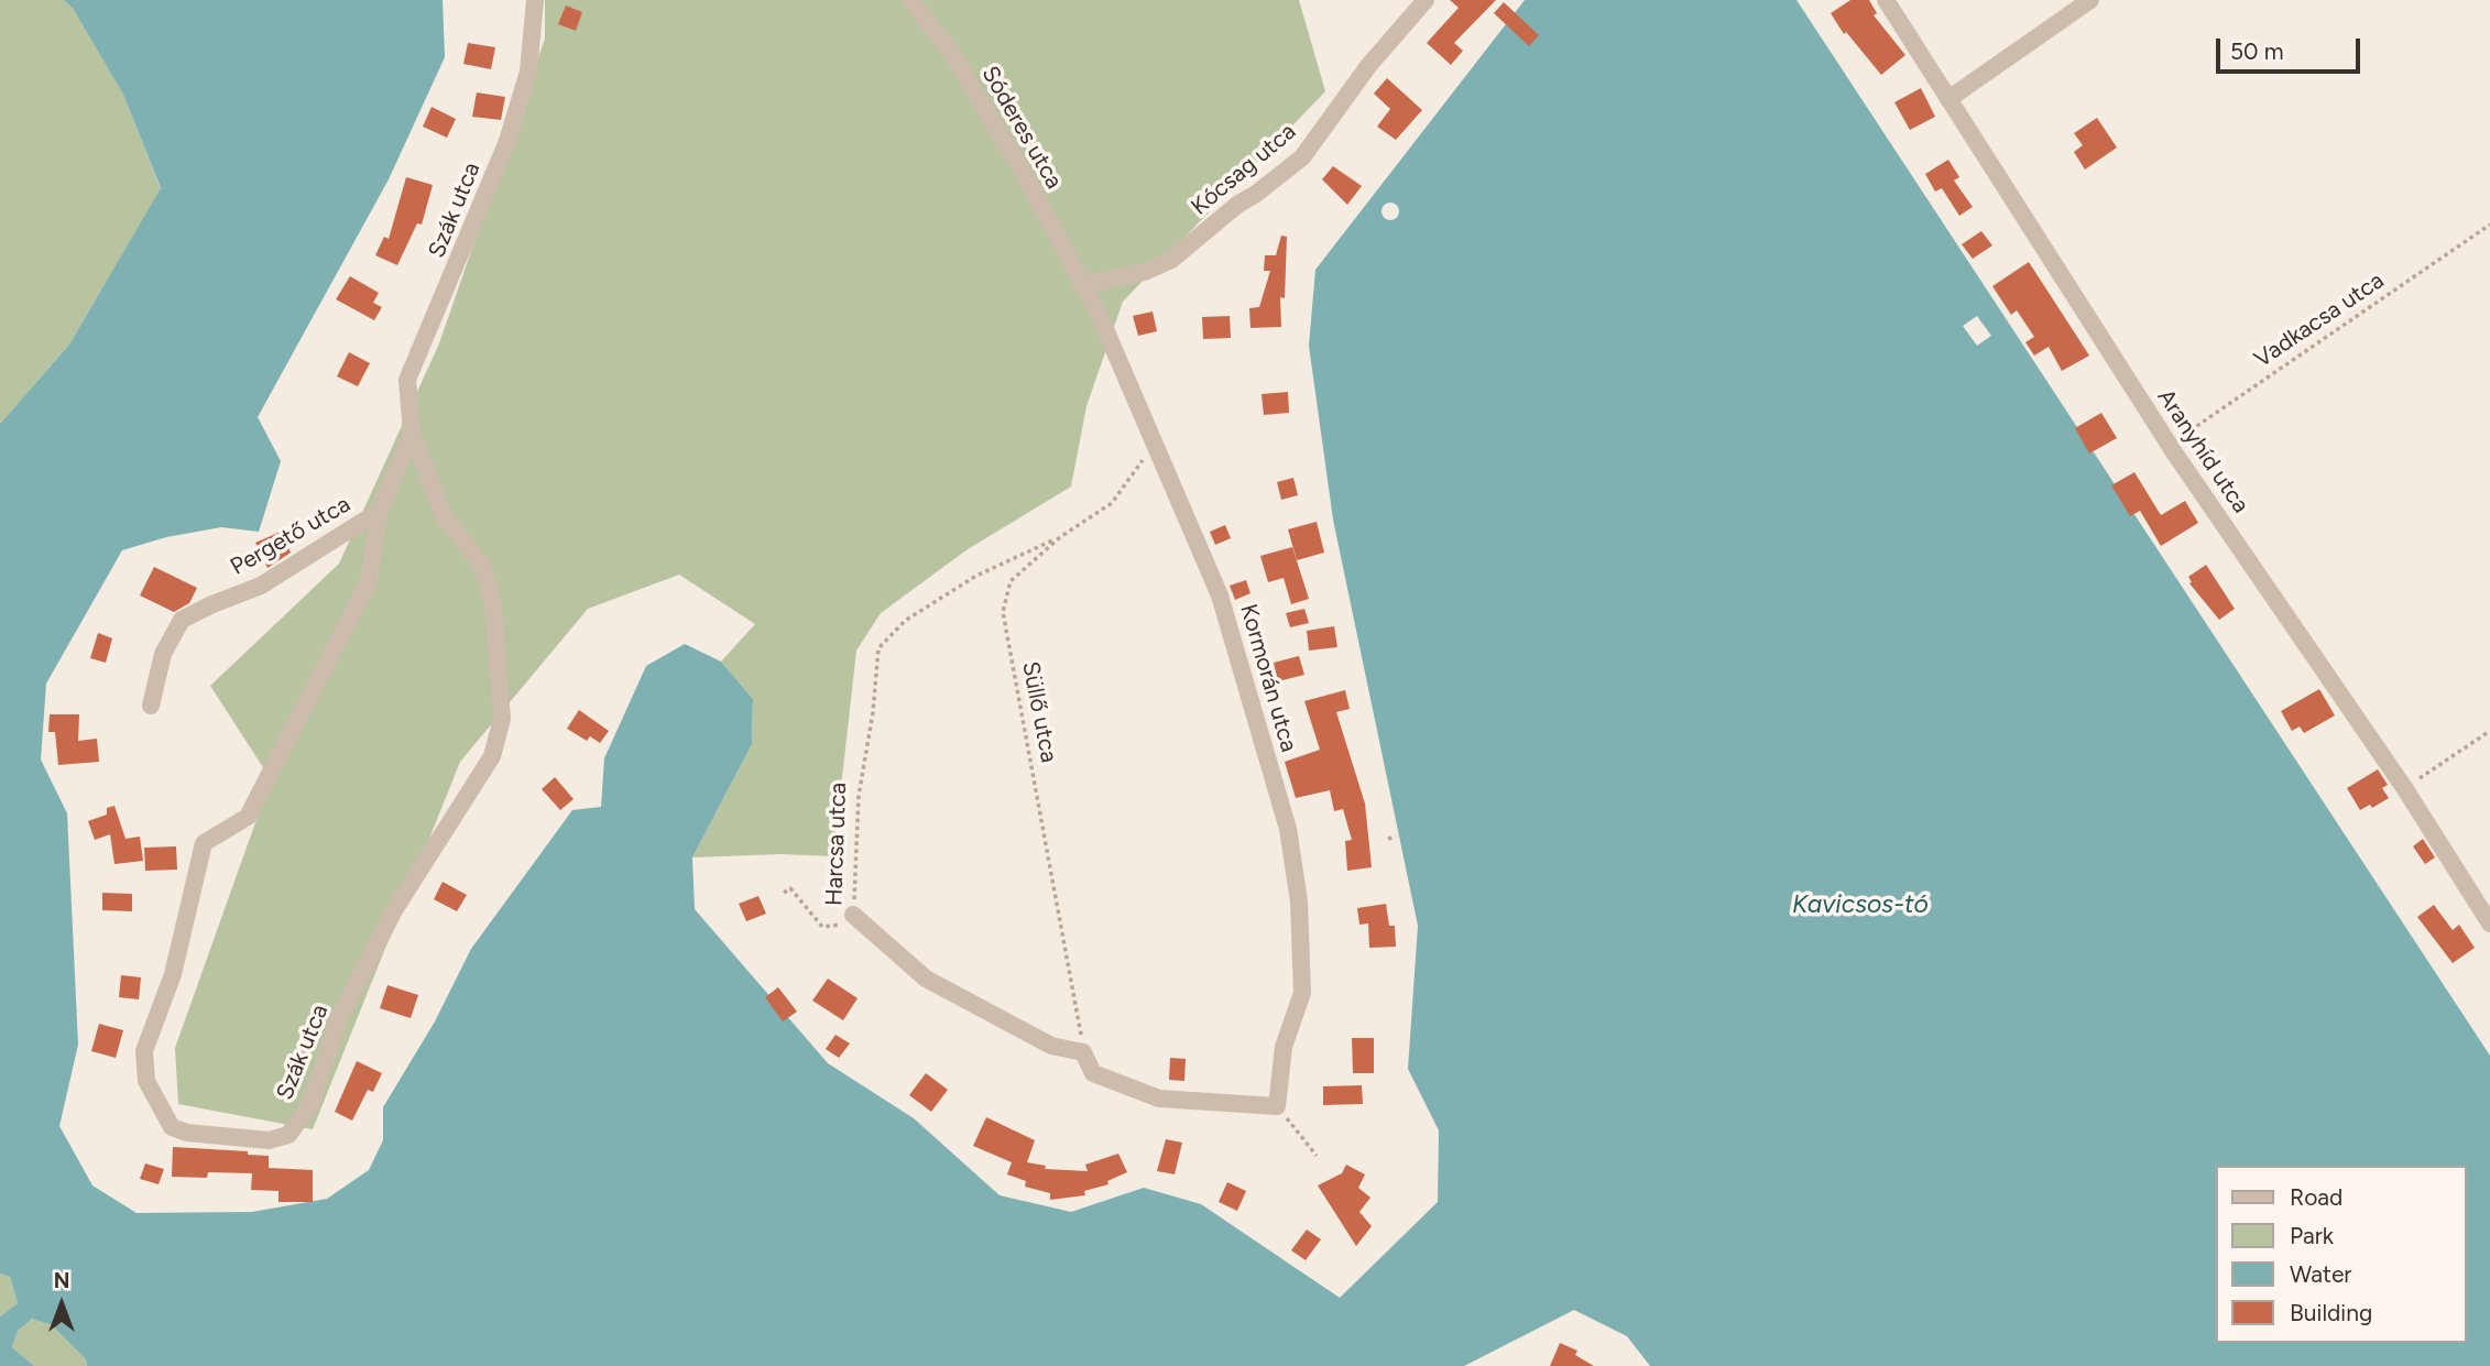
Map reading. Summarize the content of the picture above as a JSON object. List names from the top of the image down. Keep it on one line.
{"streets":{"street":["Sóderes utca","Kócsag utca","Szák utca","Aranyhíd utca","Pergető utca","Kormorán utca","Harcsa utca"],"path":["Vadkacsa utca","Süllő utca"]},"crossings":[["Sóderes utca","Kócsag utca"],["Sóderes utca","Kormorán utca"],["Kócsag utca","Kormorán utca"],["Szák utca","Pergető utca"],["Vadkacsa utca","Aranyhíd utca"],["Kormorán utca","Süllő utca"],["Süllő utca","Harcsa utca"]],"water":["Kavicsos-tó"],"legend":["Road","Park","Water","Building"],"scale_bar":"50 m","north":"top"}
